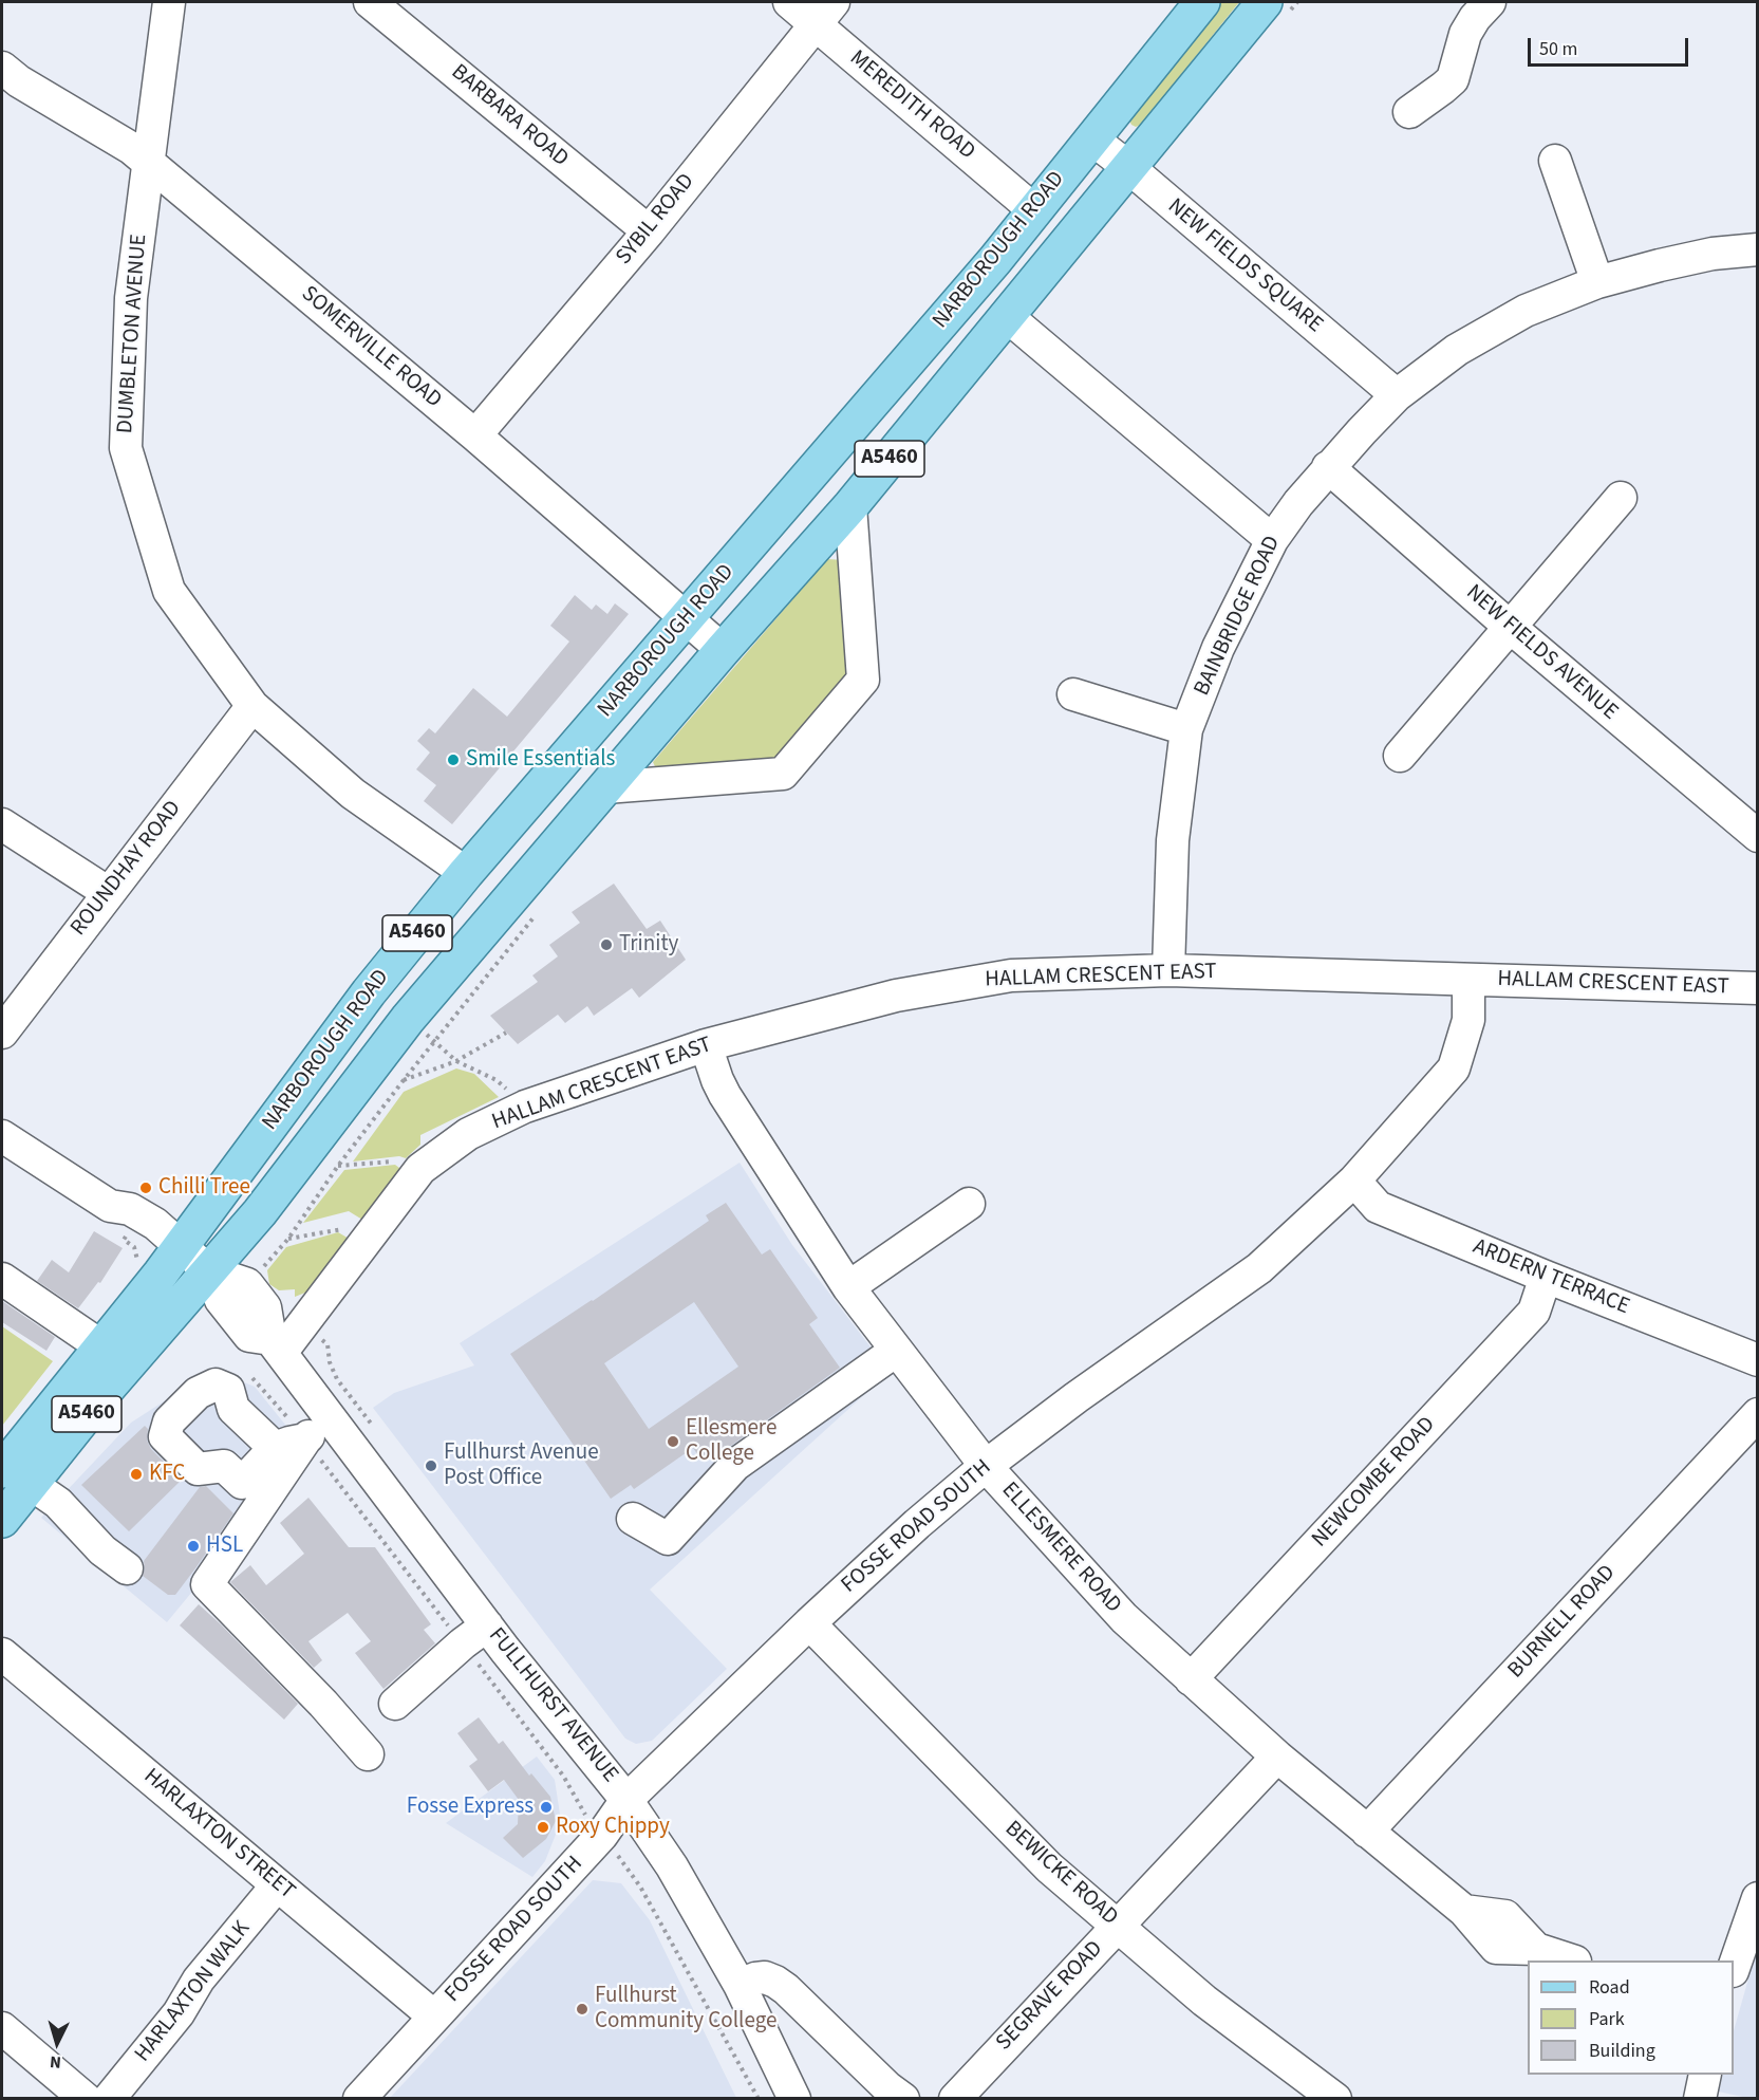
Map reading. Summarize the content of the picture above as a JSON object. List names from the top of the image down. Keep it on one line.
{"streets":{"main road":["NARBOROUGH ROAD","A5460"],"street":["MEREDITH ROAD","BARBARA ROAD","SYBIL ROAD","NEW FIELDS SQUARE","DUMBLETON AVENUE","SOMERVILLE ROAD","BAINBRIDGE ROAD","NEW FIELDS AVENUE","ROUNDHAY ROAD","HALLAM CRESCENT EAST","ARDERN TERRACE","NEWCOMBE ROAD","FOSSE ROAD SOUTH","ELLESMERE ROAD","BURNELL ROAD","FULLHURST AVENUE","HARLAXTON STREET","BEWICKE ROAD","HARLAXTON WALK","SEGRAVE ROAD"]},"crossings":[["MEREDITH ROAD","SYBIL ROAD"],["MEREDITH ROAD","NARBOROUGH ROAD"],["BARBARA ROAD","SYBIL ROAD"],["SYBIL ROAD","SOMERVILLE ROAD"],["NARBOROUGH ROAD","NEW FIELDS SQUARE"],["NARBOROUGH ROAD","DUMBLETON AVENUE"],["NARBOROUGH ROAD","SOMERVILLE ROAD"],["NEW FIELDS SQUARE","BAINBRIDGE ROAD"],["DUMBLETON AVENUE","SOMERVILLE ROAD"],["DUMBLETON AVENUE","ROUNDHAY ROAD"],["BAINBRIDGE ROAD","NEW FIELDS AVENUE"],["BAINBRIDGE ROAD","HALLAM CRESCENT EAST"],["HALLAM CRESCENT EAST","FOSSE ROAD SOUTH"],["HALLAM CRESCENT EAST","ELLESMERE ROAD"],["HALLAM CRESCENT EAST","FULLHURST AVENUE"],["ARDERN TERRACE","NEWCOMBE ROAD"],["ARDERN TERRACE","FOSSE ROAD SOUTH"],["NEWCOMBE ROAD","ELLESMERE ROAD"],["FOSSE ROAD SOUTH","ELLESMERE ROAD"],["FOSSE ROAD SOUTH","FULLHURST AVENUE"],["FOSSE ROAD SOUTH","HARLAXTON STREET"],["FOSSE ROAD SOUTH","BEWICKE ROAD"],["ELLESMERE ROAD","BURNELL ROAD"],["ELLESMERE ROAD","SEGRAVE ROAD"],["HARLAXTON STREET","HARLAXTON WALK"],["BEWICKE ROAD","SEGRAVE ROAD"]],"places":["Smile Essentials","Trinity","Chilli Tree","Ellesmere College","Fullhurst Avenue Post Office","KFC","HSL","Fosse Express","Roxy Chippy","Fullhurst Community College"],"legend":["Road","Park","Building"],"scale_bar":"50 m","north":"bottom"}
